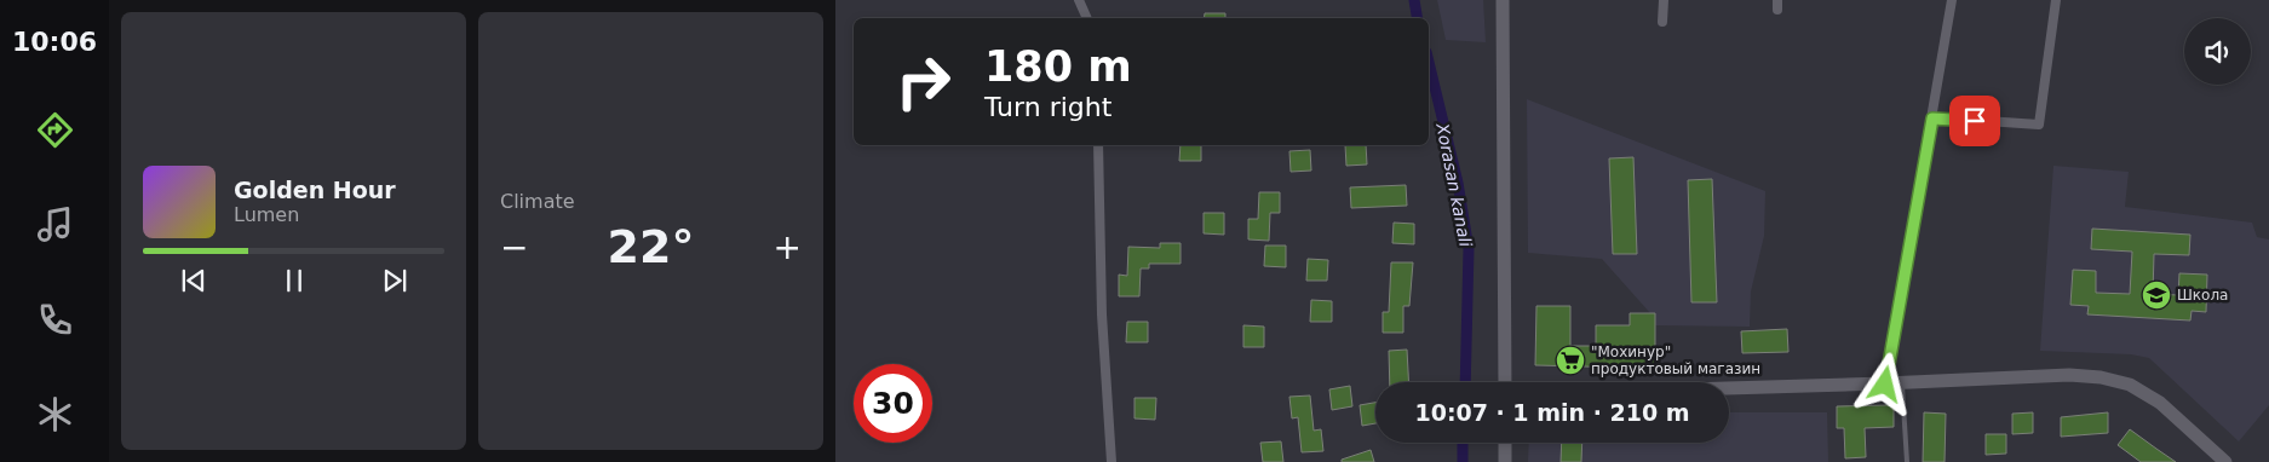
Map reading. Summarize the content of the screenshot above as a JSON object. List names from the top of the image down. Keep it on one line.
{"water":["Xorasan kanali"],"places":{"school or university":["Школа"],"supermarket":["\"Мохинур\" продуктовый магазин"]},"page":{"tabs":"10:06","tile":"Climate","turn":["180 m","Turn right"],"song":["Golden Hour","Lumen"],"heat":["−","22°","+"],"limit":"30","trip":"10:07 · 1 min · 210 m"}}
